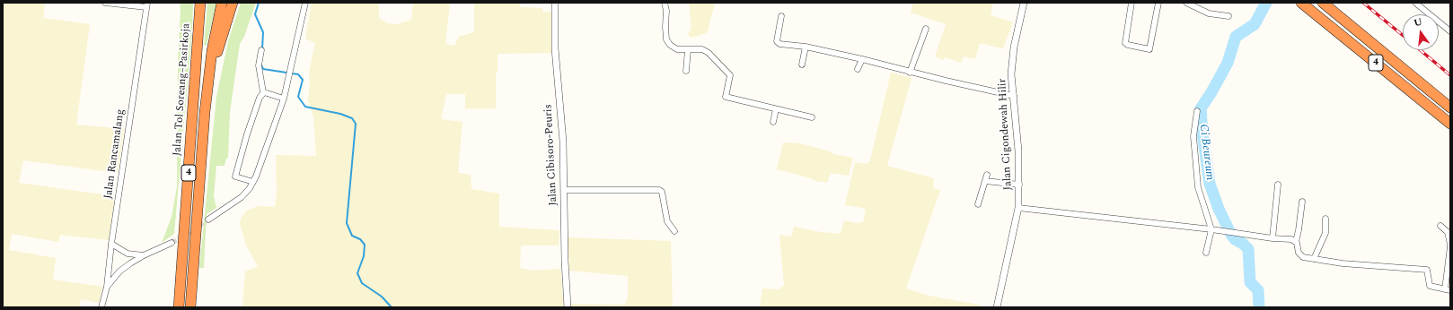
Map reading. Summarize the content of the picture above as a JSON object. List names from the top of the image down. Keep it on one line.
{"streets":{"highway":["4","Jalan Tol Soreang–Pasirkoja"],"street":["Jalan Cigondewah Hilir","Jalan Rancamalang","Jalan Cibisoro-Peuris"]},"water":["Ci Beureum"],"north":"top"}
